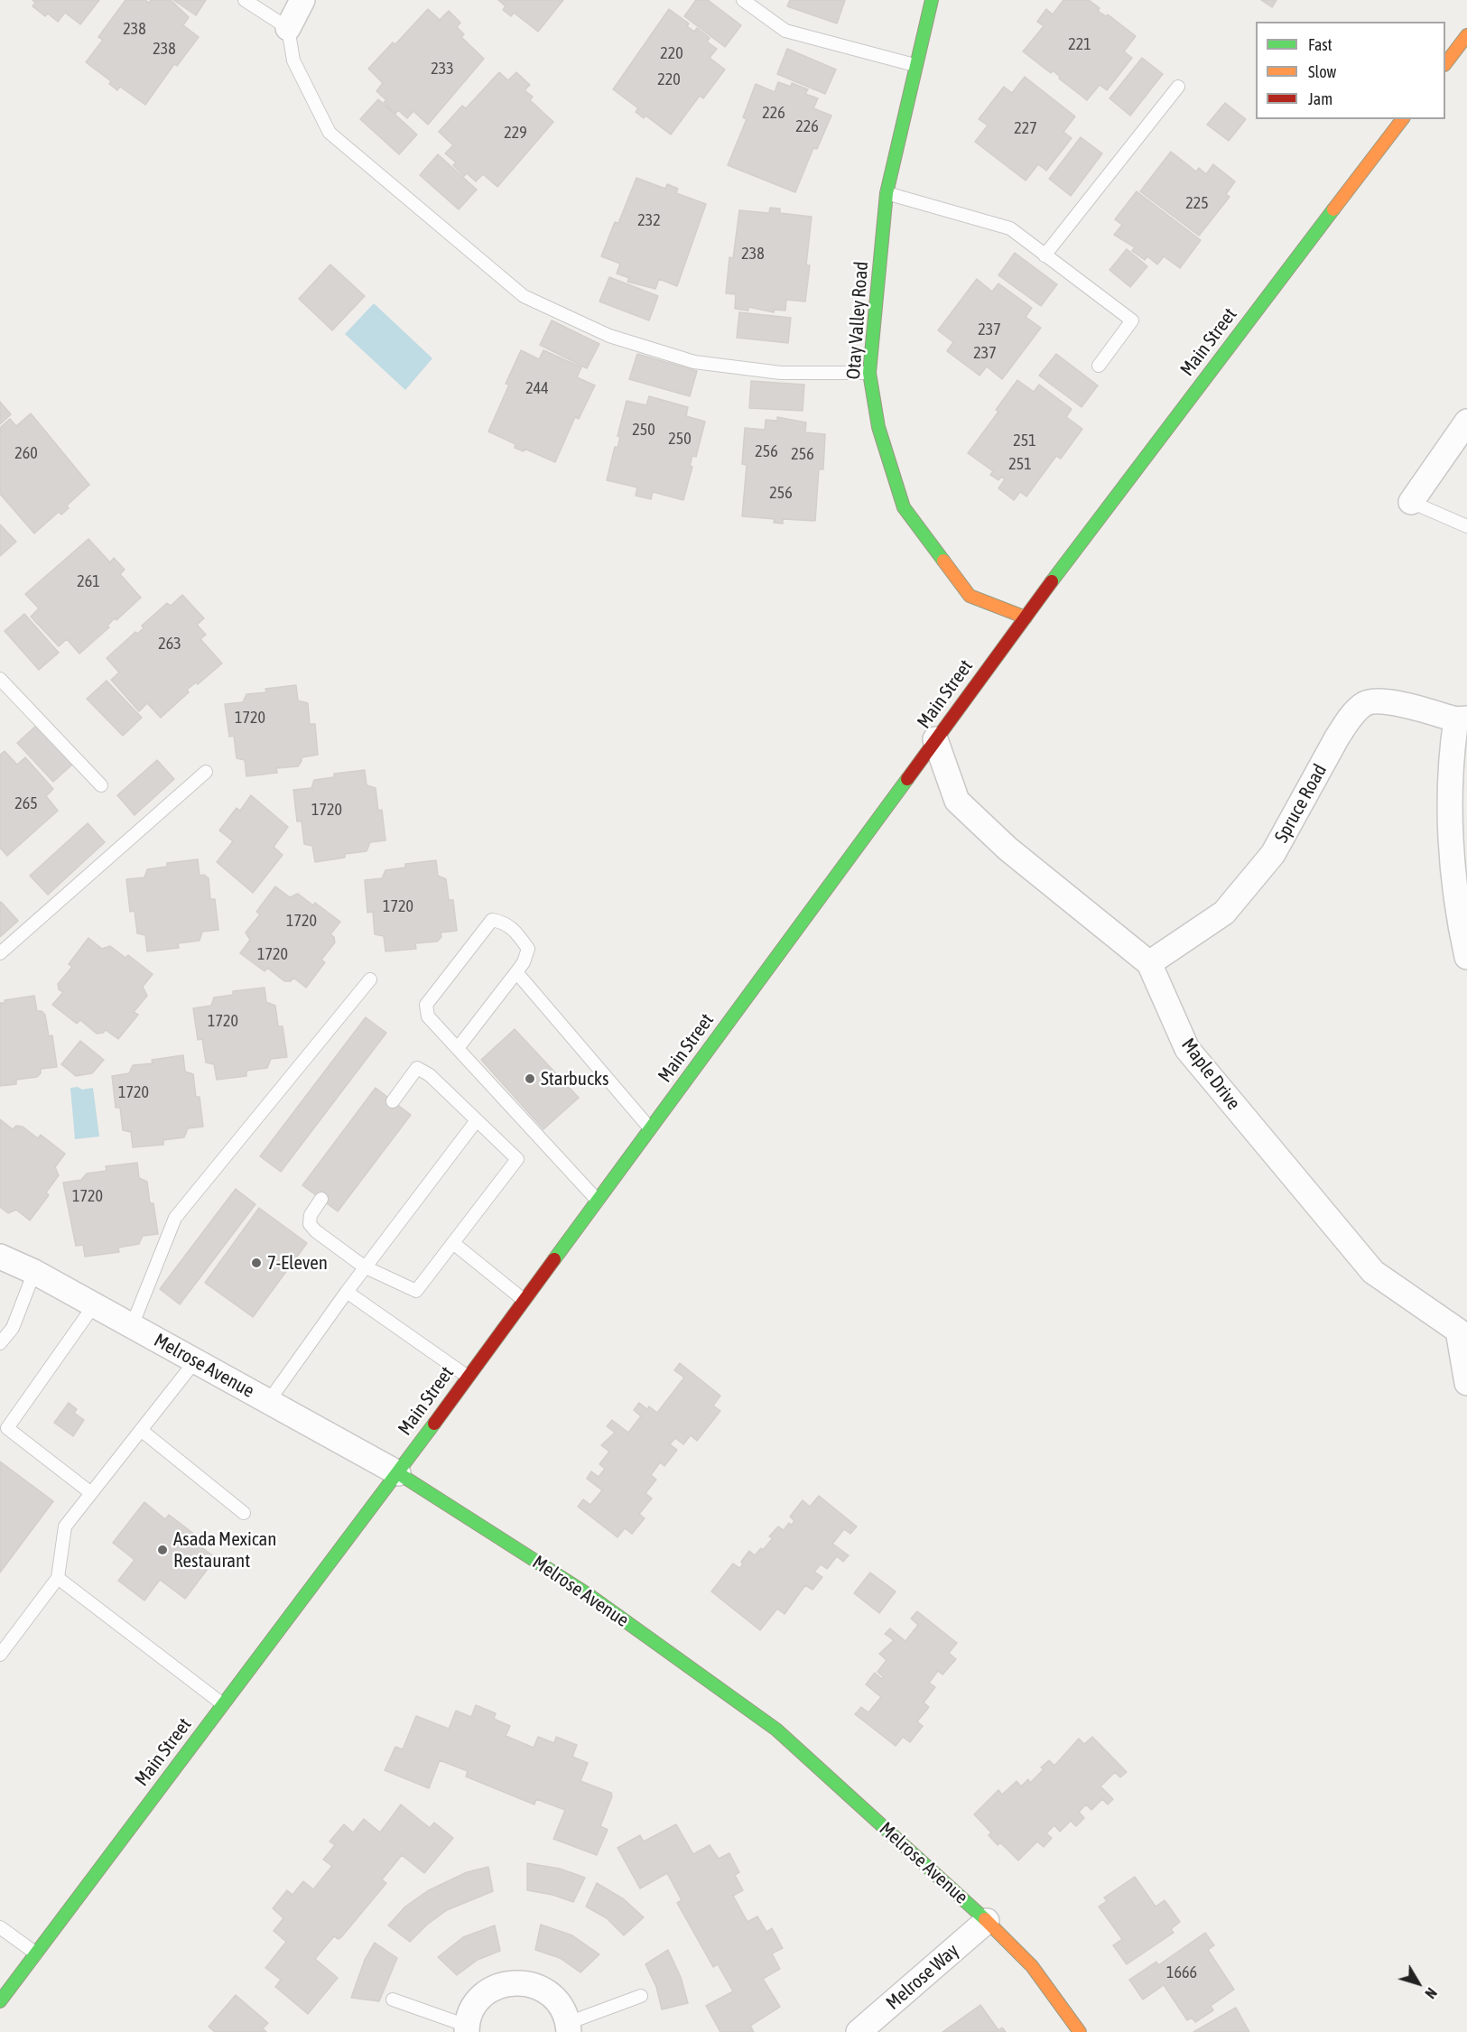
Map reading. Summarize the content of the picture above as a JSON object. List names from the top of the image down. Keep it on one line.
{"streets":{"main road":["Otay Valley Road","Main Street","Melrose Avenue"],"street":["Spruce Road","Maple Drive","Melrose Way"]},"crossings":[["Otay Valley Road","Main Street"],["Main Street","Maple Drive"],["Main Street","Melrose Avenue"],["Spruce Road","Maple Drive"],["Melrose Avenue","Melrose Way"]],"places":["Starbucks","7-Eleven","Asada Mexican Restaurant"],"house_numbers":["238","221","238","220","233","220","226","226","227","229","225","232","238","237","237","244","250","250","251","256","260","256","251","256","261","263","1720","265","1720","1720","1720","1720","1720","1720","1720","1666"],"legend":["Fast","Slow","Jam"],"north":"bottom right"}
